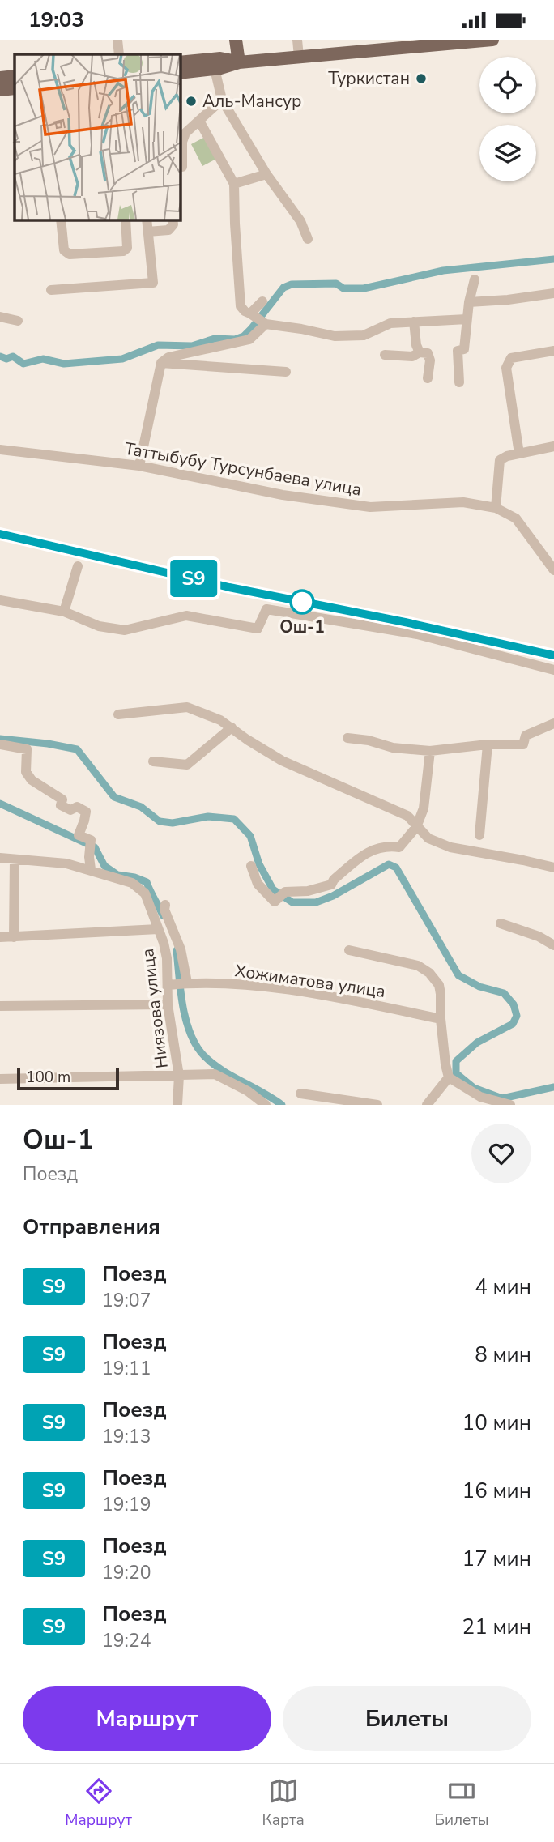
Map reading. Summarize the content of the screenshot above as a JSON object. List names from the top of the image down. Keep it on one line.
{"streets":{"street":["Таттыбубу Турсунбаева улица","Хожиматова улица","Ниязова улица"]},"crossings":[["Хожиматова улица","Ниязова улица"]],"places":["Туркистан","Аль-Мансур","Ош-1"],"scale_bar":"100 m","page":{"status":"19:03","on_map":"S9","scale":"100 m","heading":[["Ош-1","Поезд"],"Отправления"],"list":[{"mark":"S9","name":"Поезд","note":"19:07","value":"4 мин"},{"mark":"S9","name":"Поезд","note":"19:11","value":"8 мин"},{"mark":"S9","name":"Поезд","note":"19:13","value":"10 мин"},{"mark":"S9","name":"Поезд","note":"19:19","value":"16 мин"},{"mark":"S9","name":"Поезд","note":"19:20","value":"17 мин"},{"mark":"S9","name":"Поезд","note":"19:24","value":"21 мин"}],"buttons":["Маршрут","Билеты"],"tabs":["Маршрут","Карта","Билеты"]}}
